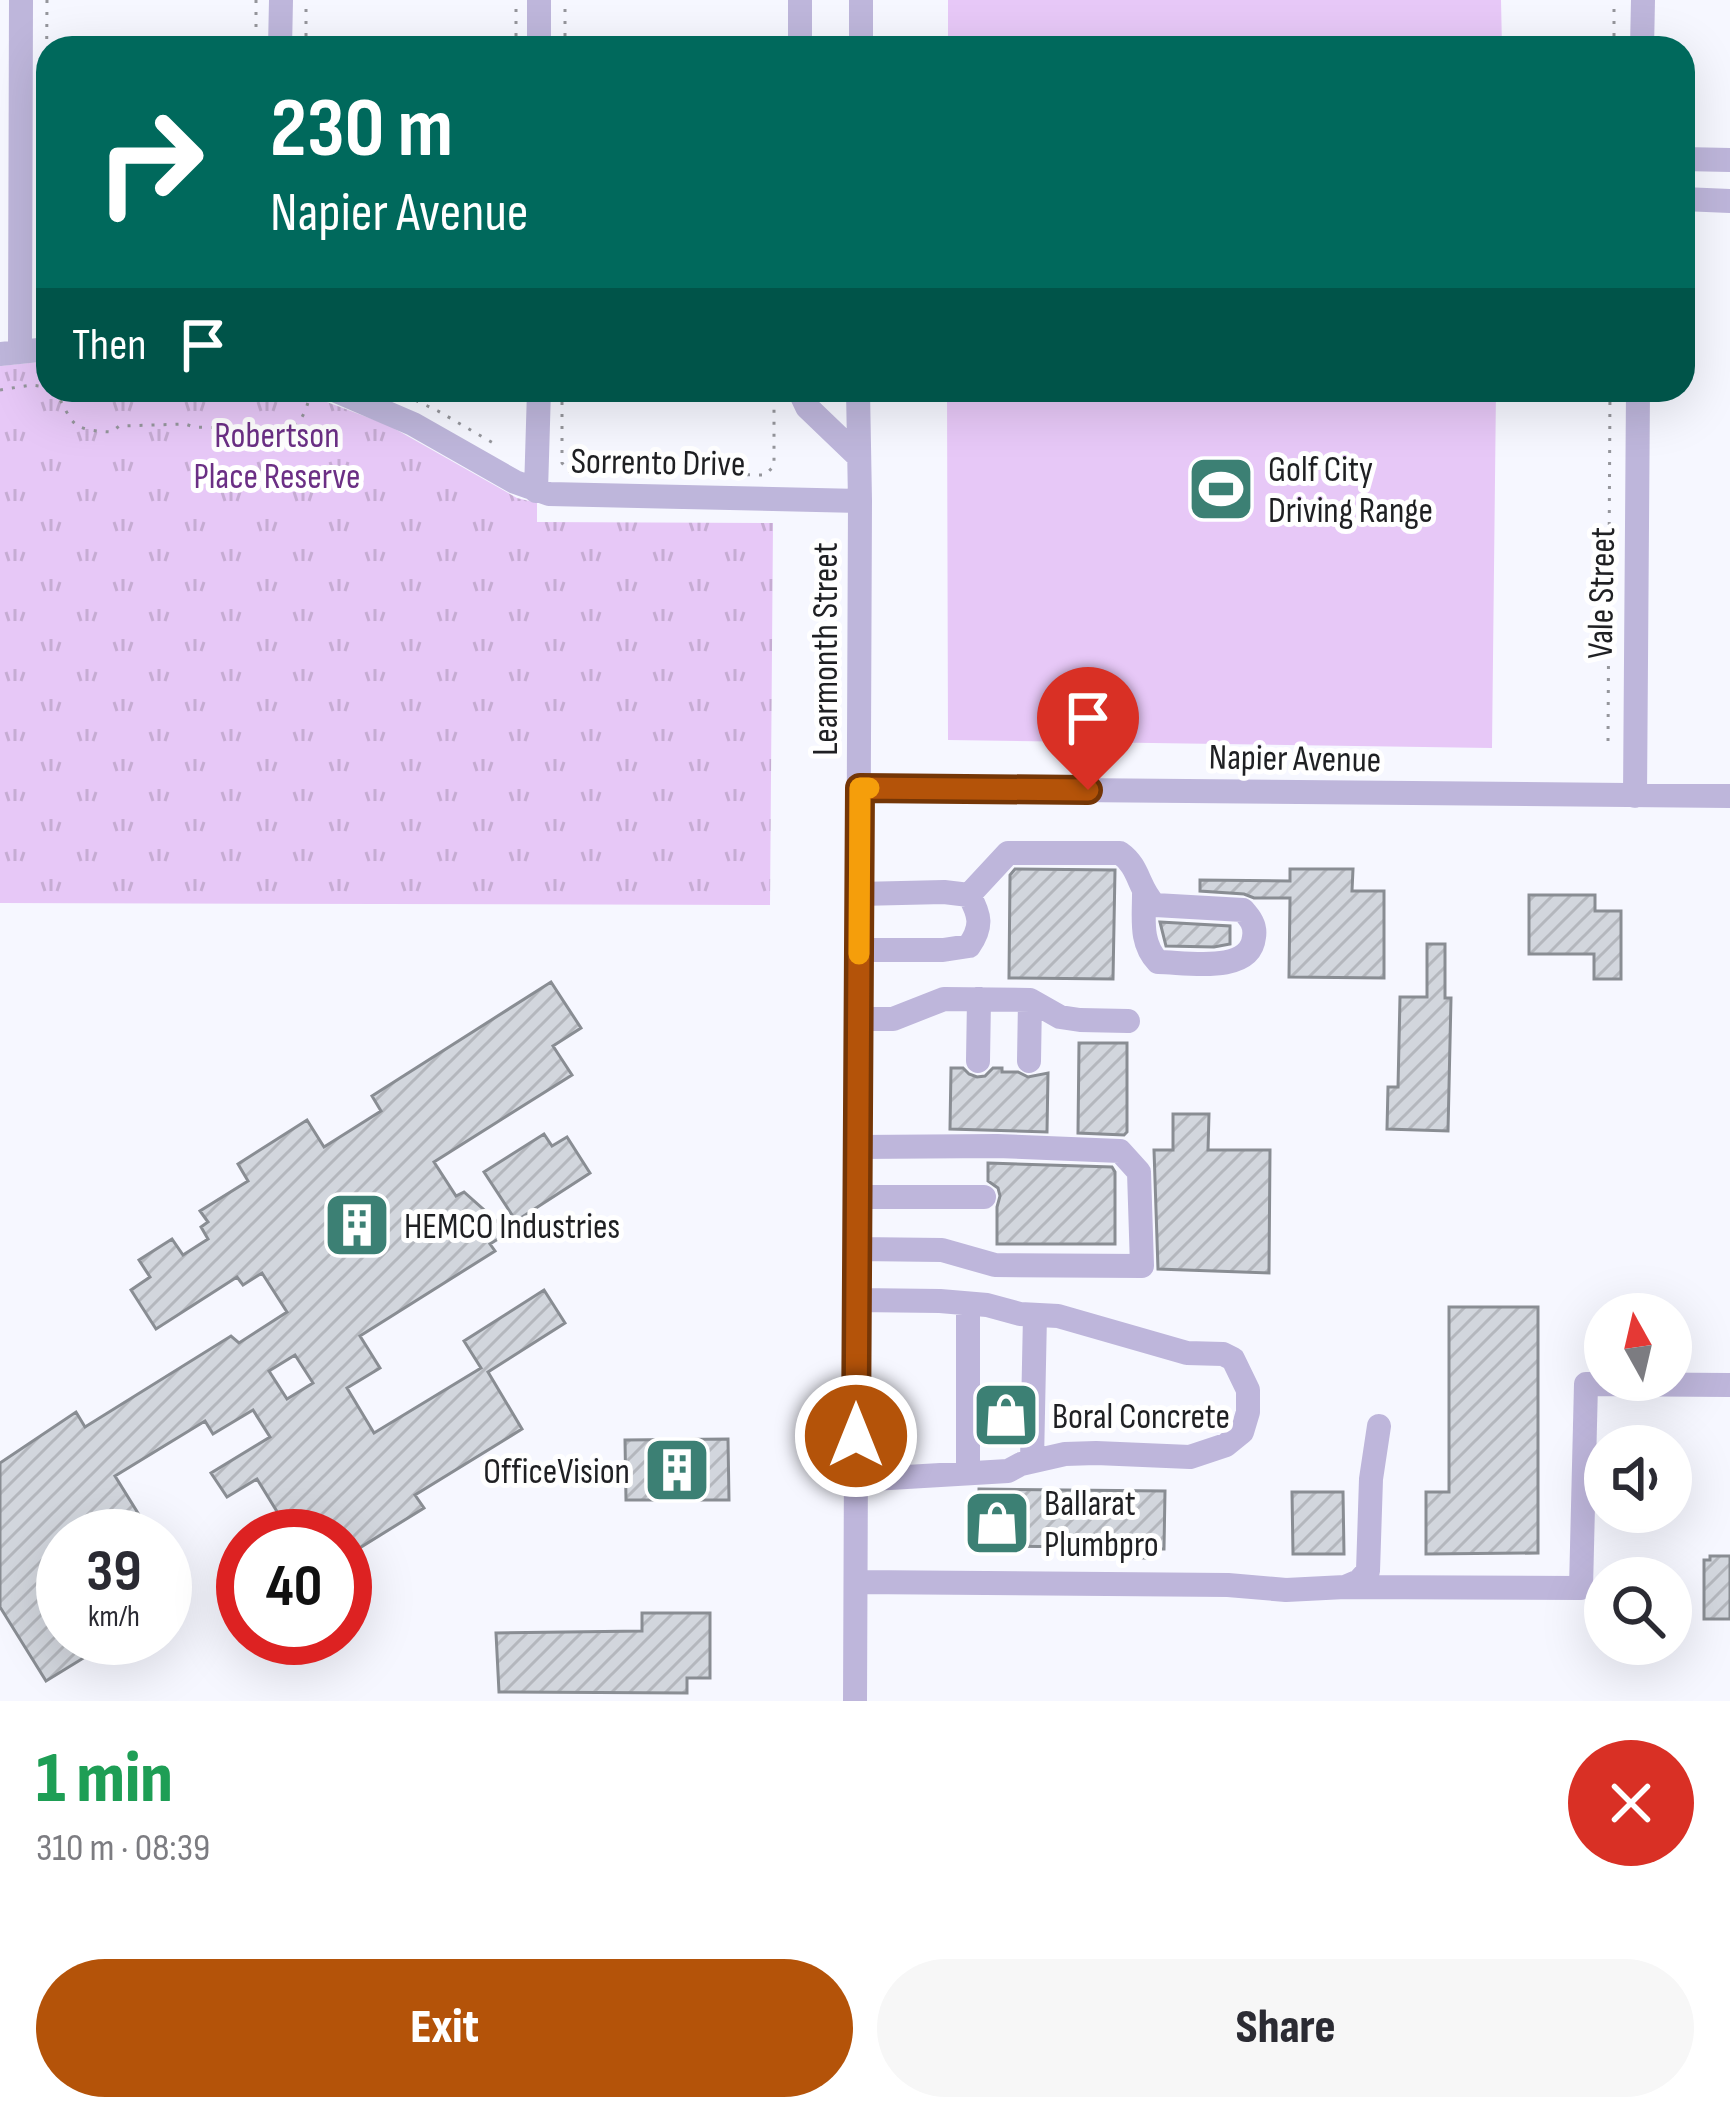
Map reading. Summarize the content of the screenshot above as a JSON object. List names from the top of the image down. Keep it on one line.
{"streets":{"street":["Sorrento Drive","Vale Street","Learmonth Street","Napier Avenue"]},"crossings":[["Sorrento Drive","Learmonth Street"],["Vale Street","Napier Avenue"],["Learmonth Street","Napier Avenue"]],"parks":["Robertson Place Reserve"],"places":{"sports":["Golf City Driving Range"],"building":["HEMCO Industries","OfficeVision"],"shop":["Boral Concrete","Ballarat Plumbpro"]},"north":"top","page":{"turn":["230 m","Napier Avenue"],"then":"Then","speed":"39 km/h","limit":"40","heading":["1 min","310 m · 08:39"],"buttons":["Exit","Share"]}}
